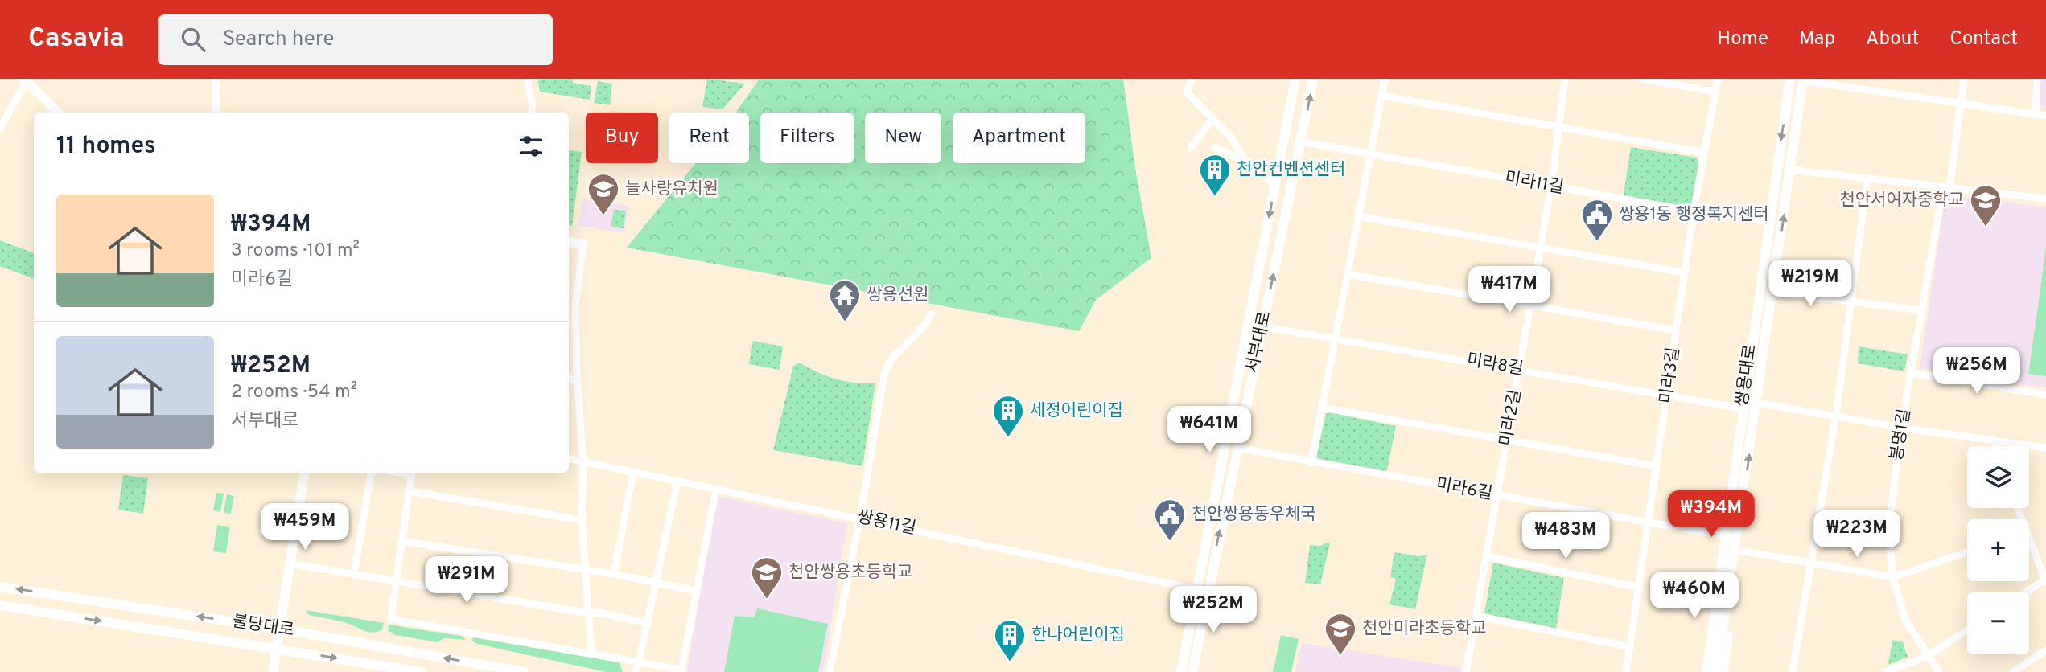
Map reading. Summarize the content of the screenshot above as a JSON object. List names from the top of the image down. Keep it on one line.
{"streets":{"main road":["서부대로","쌍용대로","불당대로"],"street":["미라11길","미라8길","미라3길","미라2길","봉명1길","미라6길","쌍용11길"]},"crossings":[["미라11길","서부대로"],["미라11길","미라3길"],["미라11길","쌍용대로"],["미라11길","미라2길"],["서부대로","미라8길"],["서부대로","미라6길"],["서부대로","쌍용11길"],["미라8길","미라3길"],["미라8길","쌍용대로"],["미라8길","미라2길"],["미라3길","미라6길"],["쌍용대로","미라6길"],["미라2길","미라6길"]],"places":{"building":["천안컨벤션센터","세정어린이집","한나어린이집"],"school or university":["늘사랑유치원","천안서여자중학교","천안쌍용초등학교","천안미라초등학교"],"public building":["쌍용1동 행정복지센터","천안쌍용동우체국"],"temple":["쌍용선원"]},"page":{"header":"Casavia","search":"Search here","nav":["Home","Map","About","Contact"],"chip":["Buy","Rent","Filters","New","Apartment"],"heading":"11 homes","list":[{"name":"₩394M","note":"3 rooms · 101 m² · 미라6길"},{"name":"₩252M","note":"2 rooms · 54 m² · 서부대로"}],"price":["₩219M","₩417M","₩256M","₩641M","₩394M","₩459M","₩223M","₩483M","₩291M","₩460M","₩252M"],"map_buttons":["+","−"]}}
